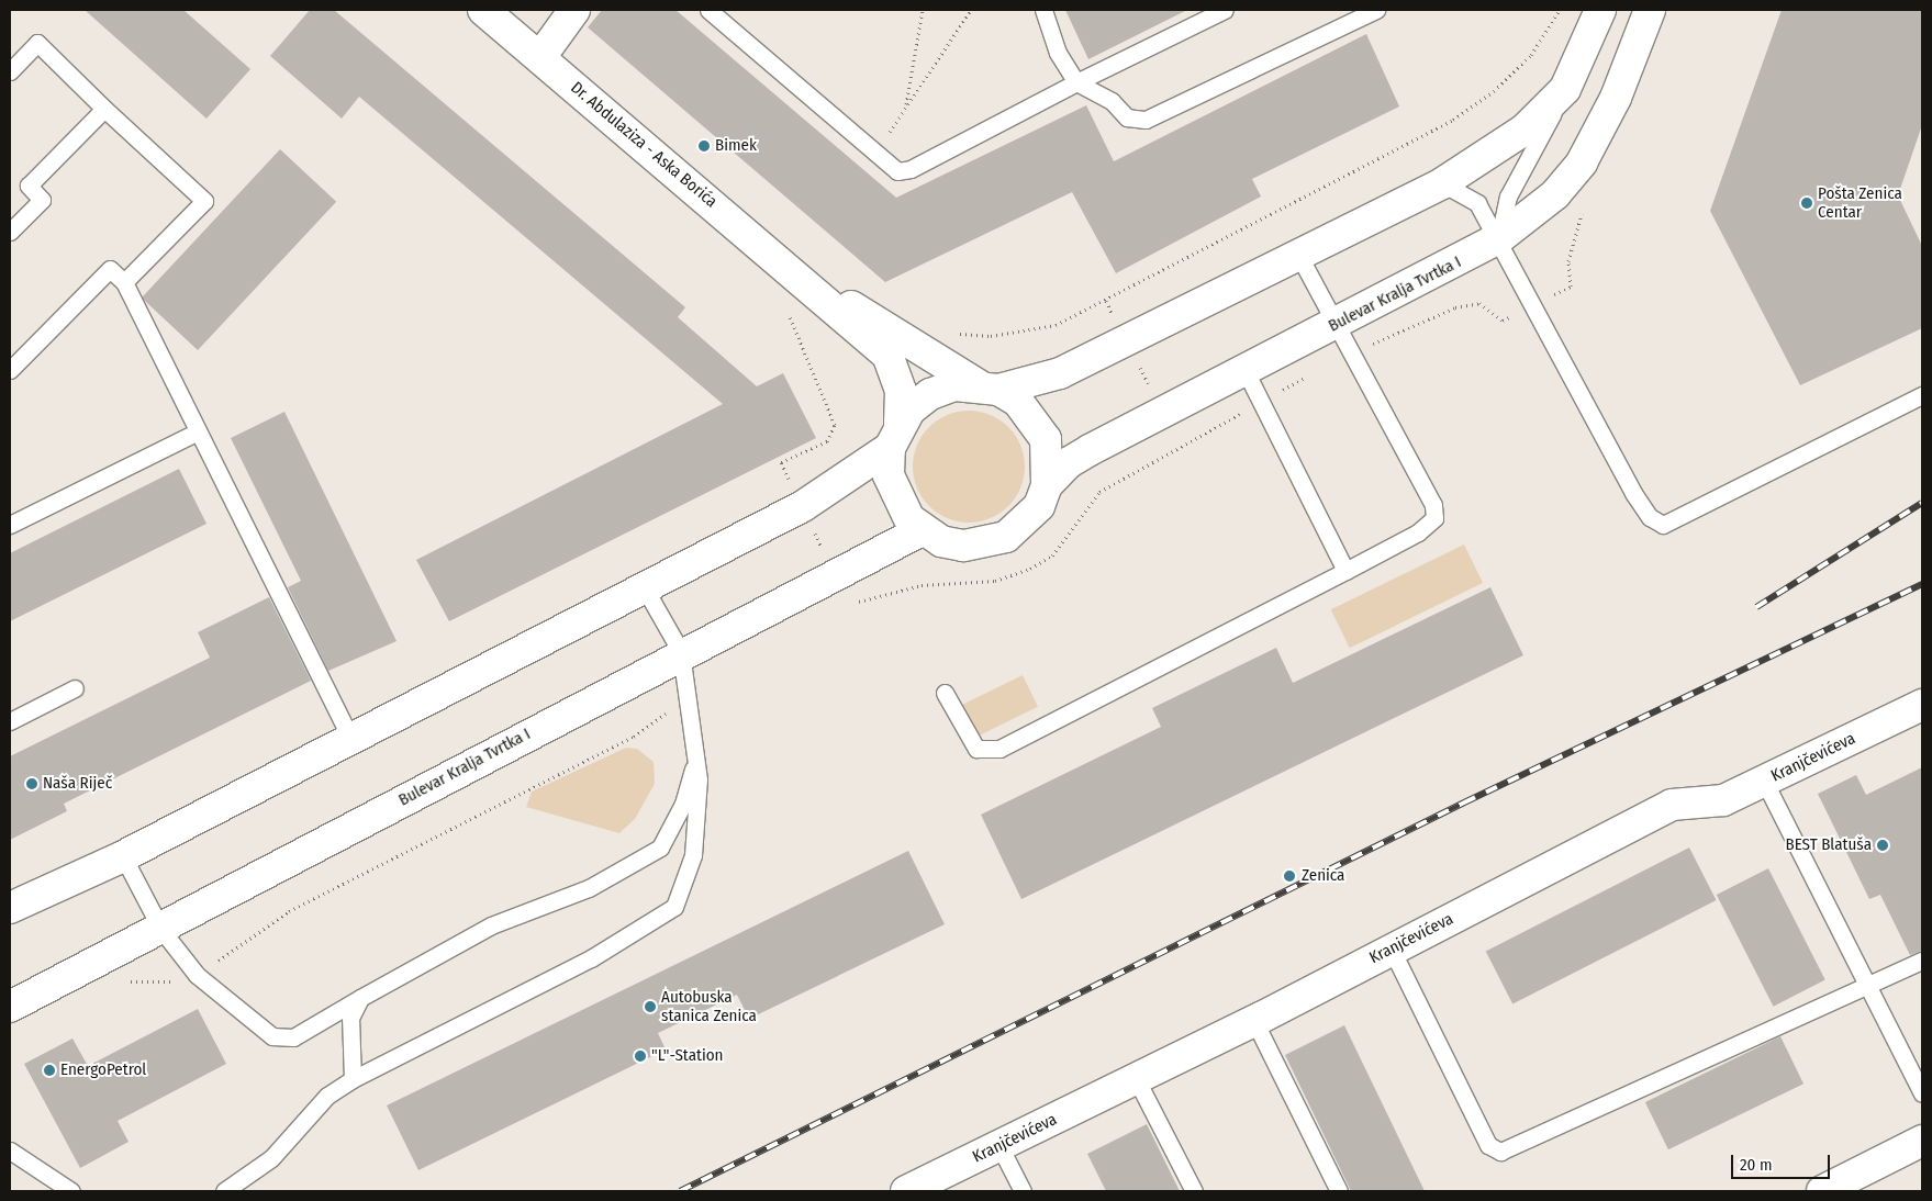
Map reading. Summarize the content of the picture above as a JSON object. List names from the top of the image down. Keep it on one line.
{"streets":{"street":["Dr. Abdulaziza - Aska Borića","Bulevar Kralja Tvrtka I","Kranjčevićeva"]},"crossings":[["Dr. Abdulaziza - Aska Borića","Bulevar Kralja Tvrtka I"]],"places":["Bimek","Pošta Zenica Centar","Naša Riječ","BEST Blatuša","Zenica","Autobuska stanica Zenica","\"L\"-Station","EnergoPetrol"],"scale_bar":"20 m"}
